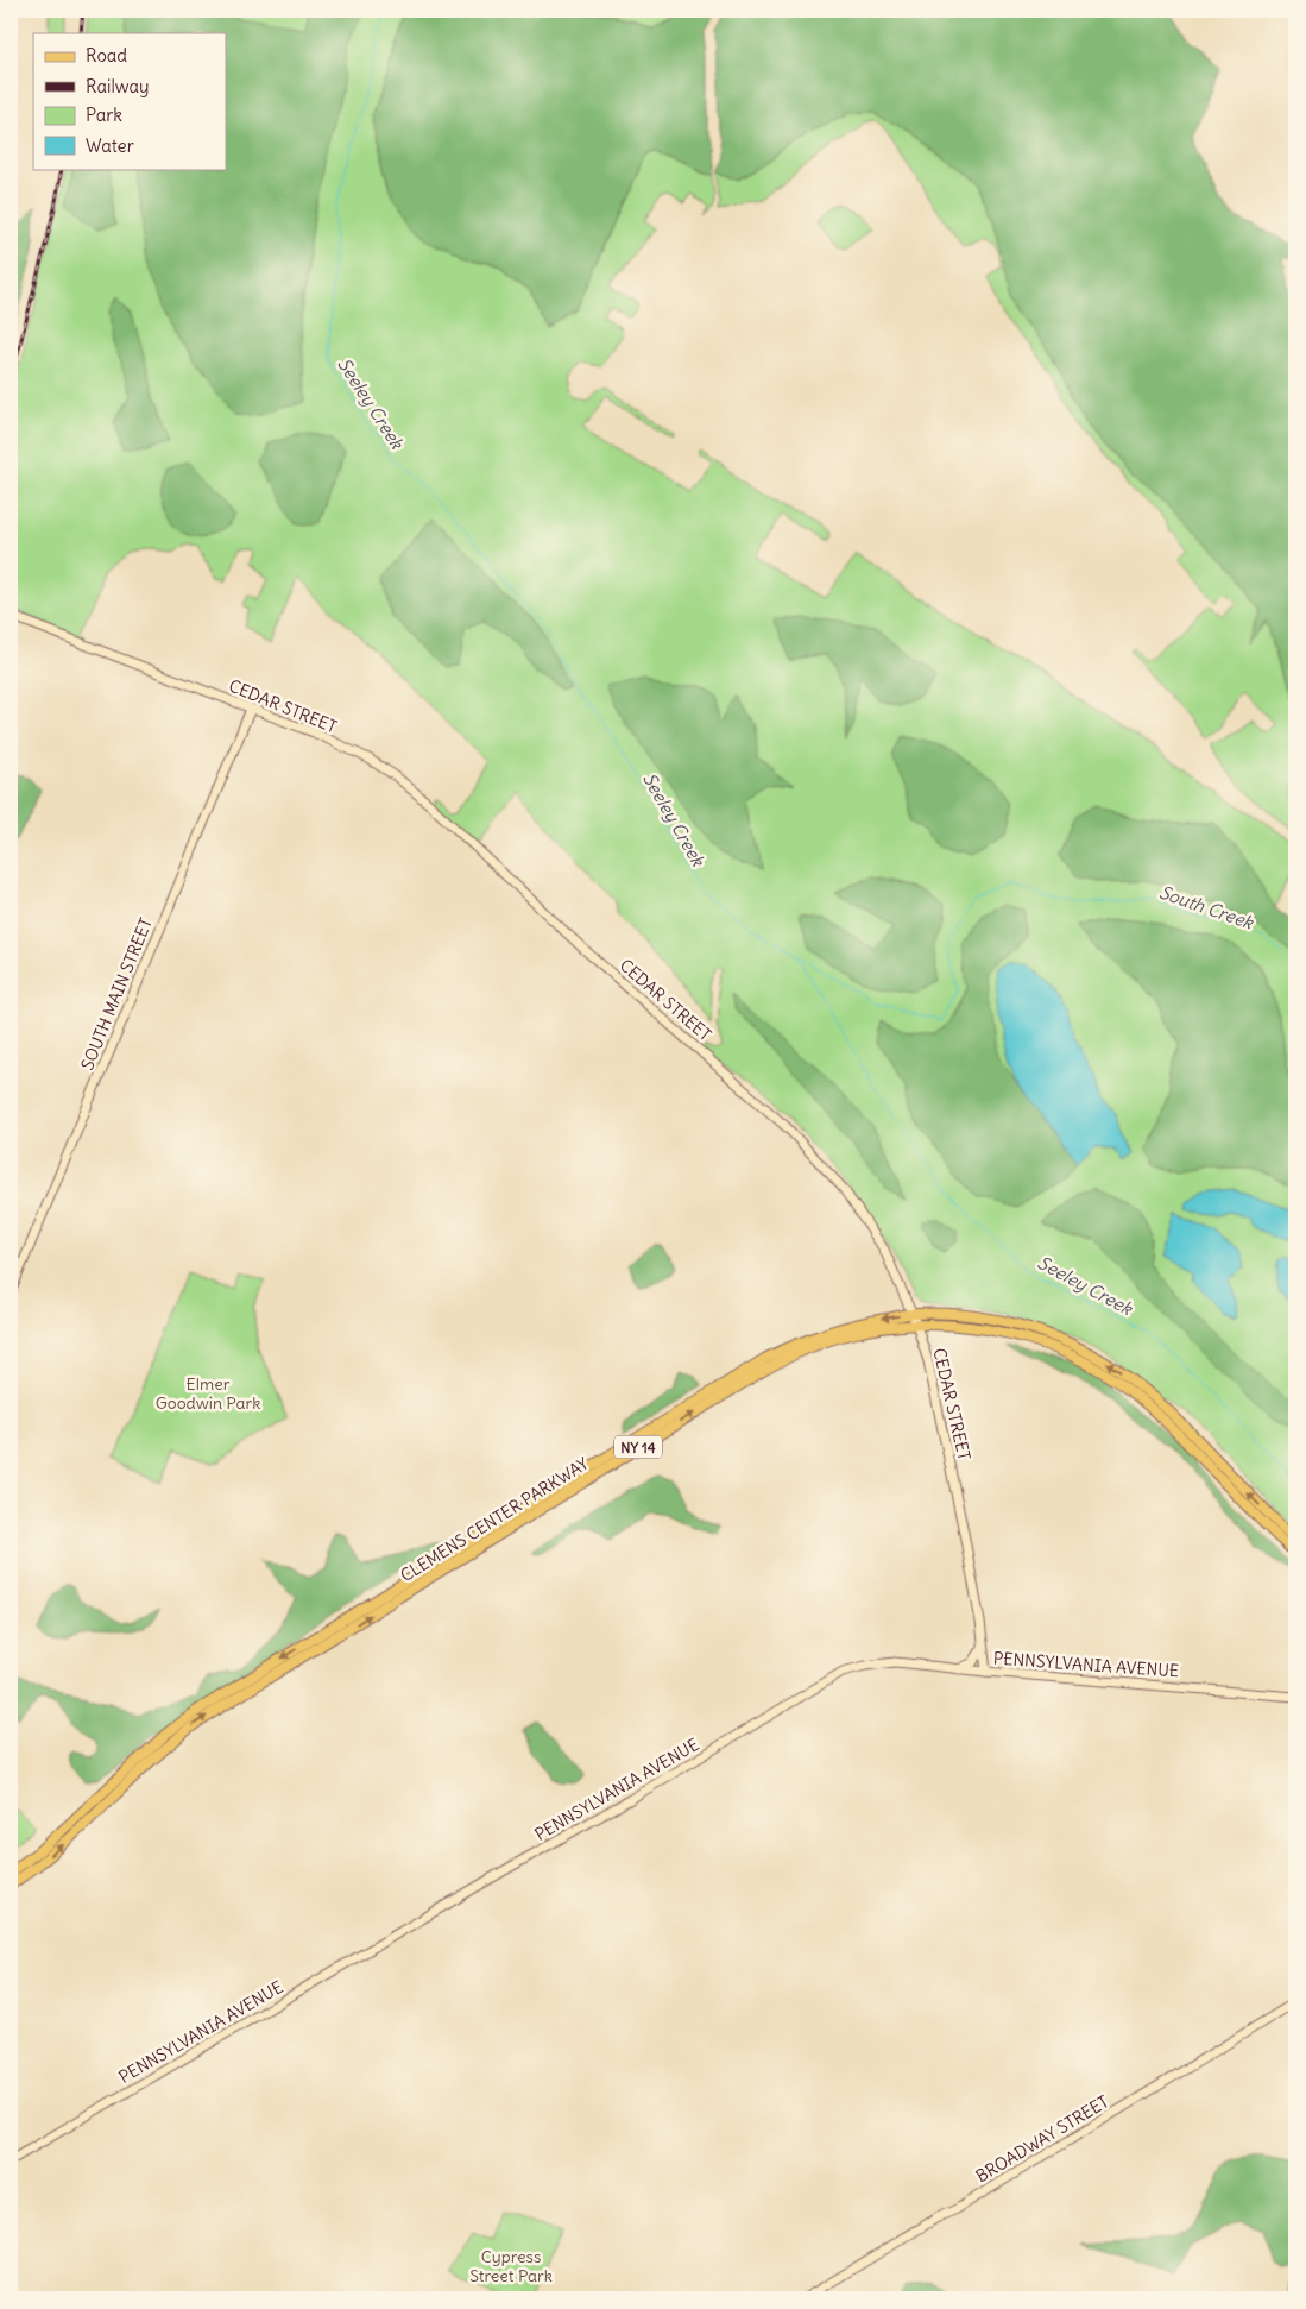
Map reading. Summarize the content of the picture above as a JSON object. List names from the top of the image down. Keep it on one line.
{"streets":{"main road":["CEDAR STREET","SOUTH MAIN STREET","NY 14","CLEMENS CENTER PARKWAY","PENNSYLVANIA AVENUE","BROADWAY STREET"]},"crossings":[["CEDAR STREET","SOUTH MAIN STREET"],["CEDAR STREET","CLEMENS CENTER PARKWAY"],["CEDAR STREET","PENNSYLVANIA AVENUE"]],"water":["Seeley Creek","South Creek"],"parks":["Elmer Goodwin Park","Cypress Street Park"],"legend":["Road","Railway","Park","Water"]}
